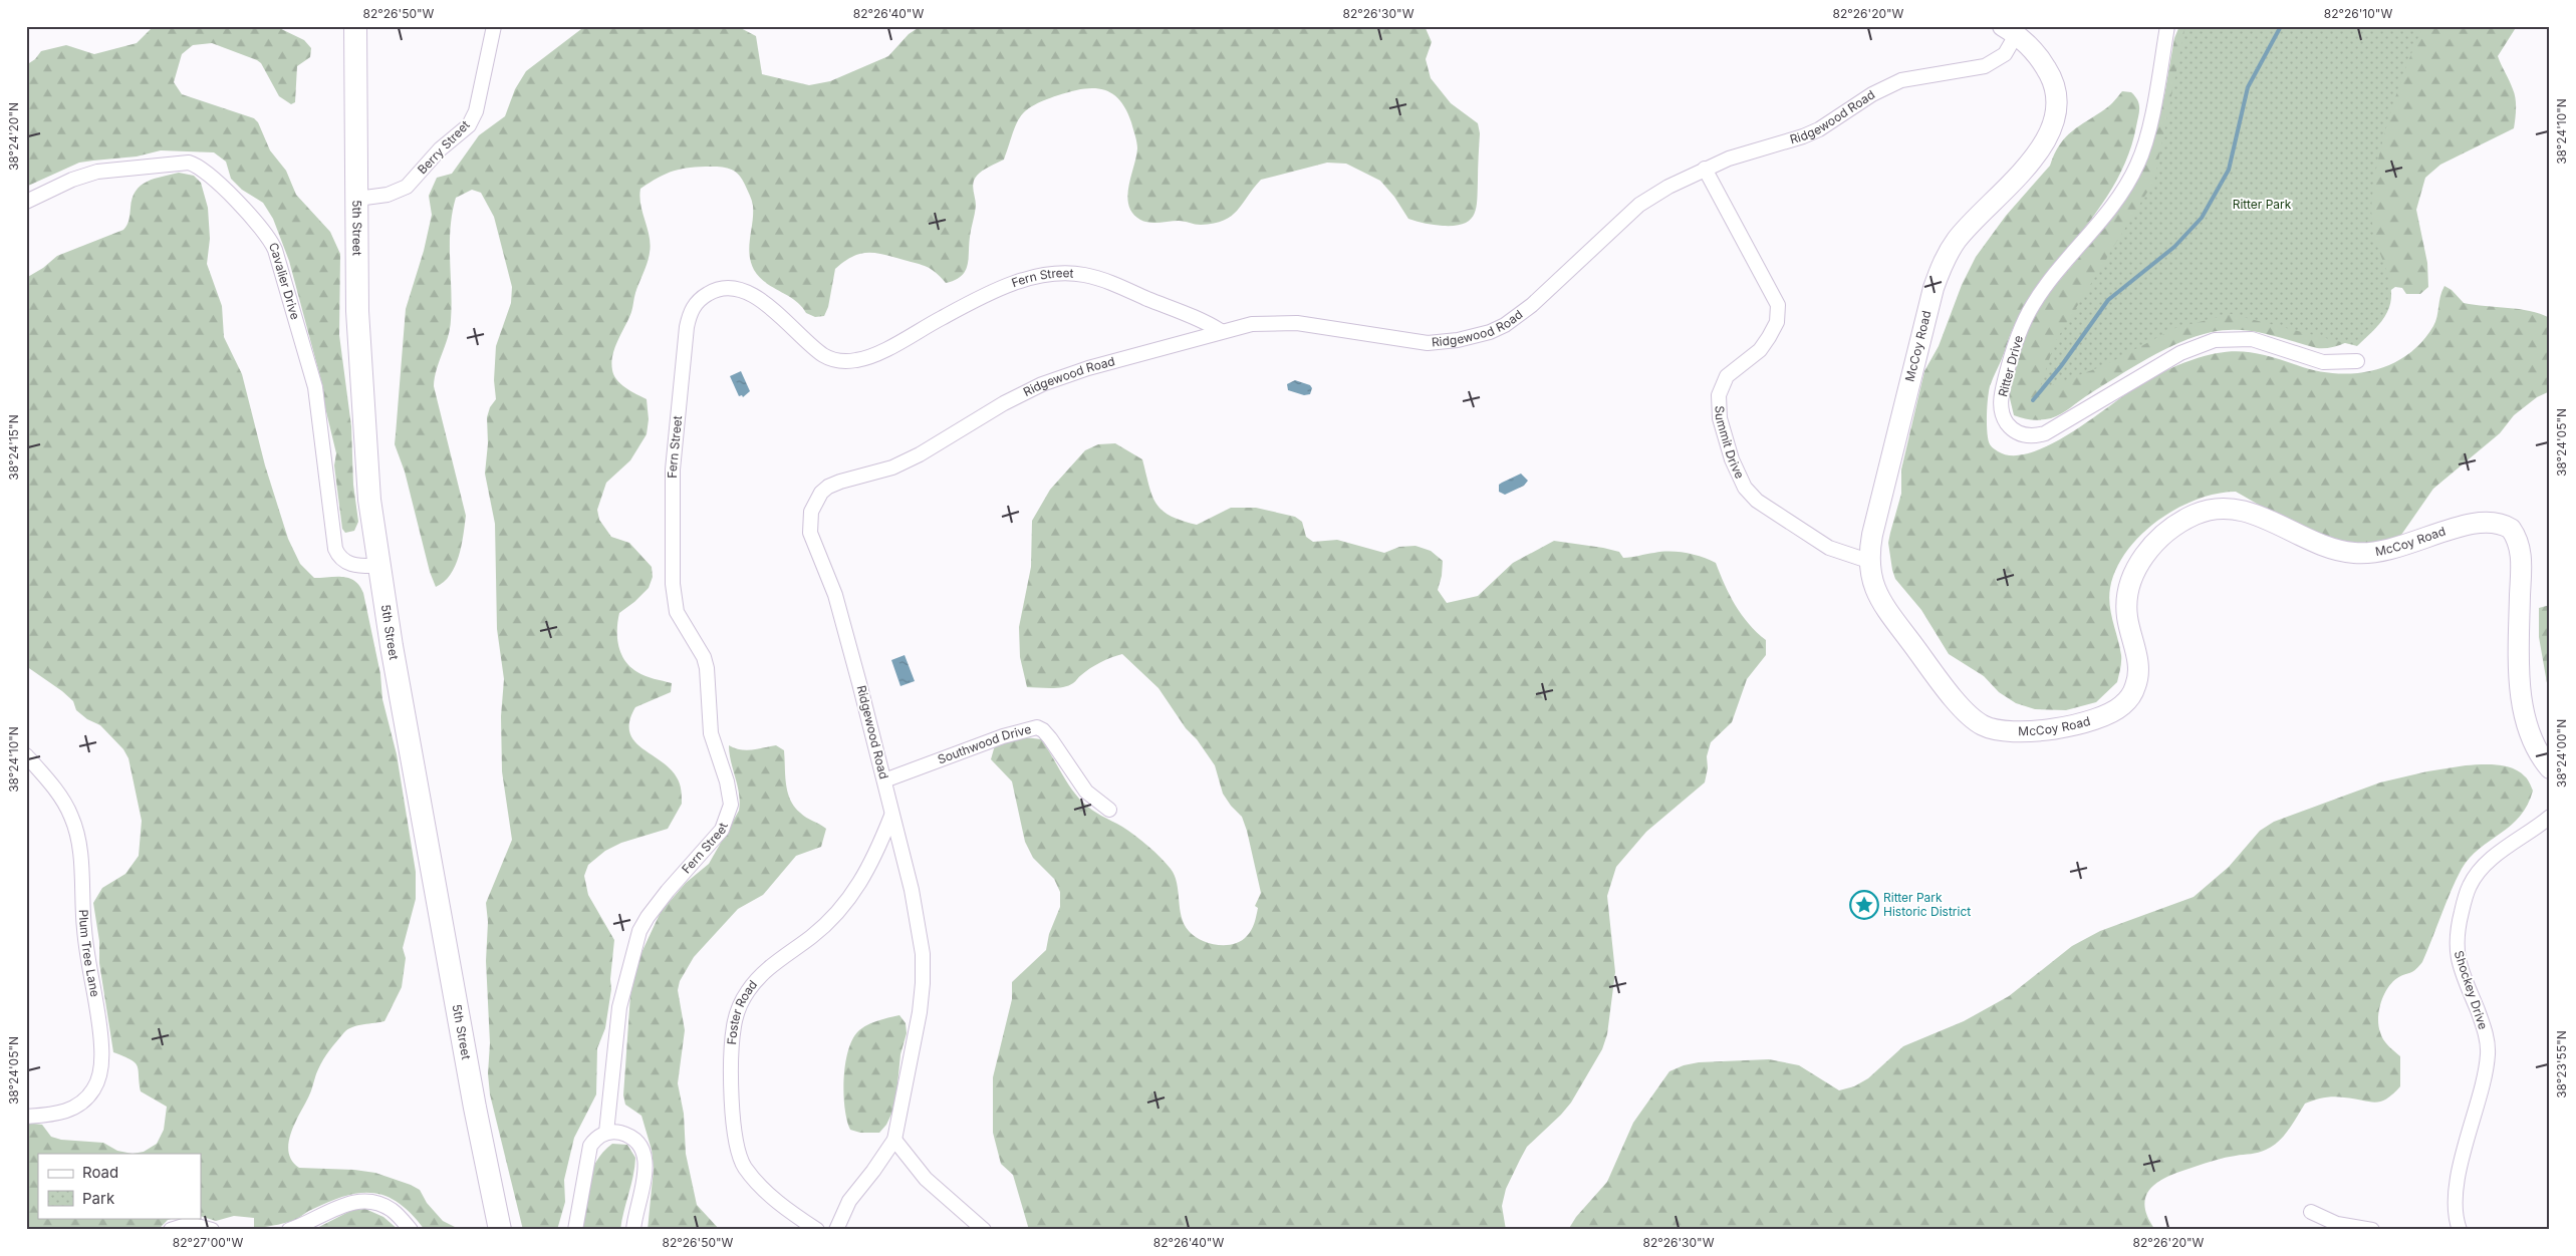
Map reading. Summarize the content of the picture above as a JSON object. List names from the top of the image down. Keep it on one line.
{"streets":{"main road":["5th Street"],"street":["Ridgewood Road","Berry Street","Fern Street","Cavalier Drive","McCoy Road","Ritter Drive","Summit Drive","Southwood Drive","Plum Tree Lane","Shockey Drive","Foster Road"]},"crossings":[["Ridgewood Road","Fern Street"],["Ridgewood Road","McCoy Road"],["Ridgewood Road","Summit Drive"],["Ridgewood Road","Southwood Drive"],["Ridgewood Road","Foster Road"],["Berry Street","5th Street"],["5th Street","Cavalier Drive"],["McCoy Road","Summit Drive"]],"parks":["Ritter Park"],"places":{"place":["Ritter Park Historic District"]},"legend":["Road","Park"],"coordinates":["82°26'50\"W","82°26'40\"W","82°26'30\"W","82°26'20\"W","82°26'10\"W","38°24'10\"N","38°24'20\"N","38°24'05\"N","38°24'15\"N","38°24'00\"N","38°23'55\"N","82°27'00\"W"]}
